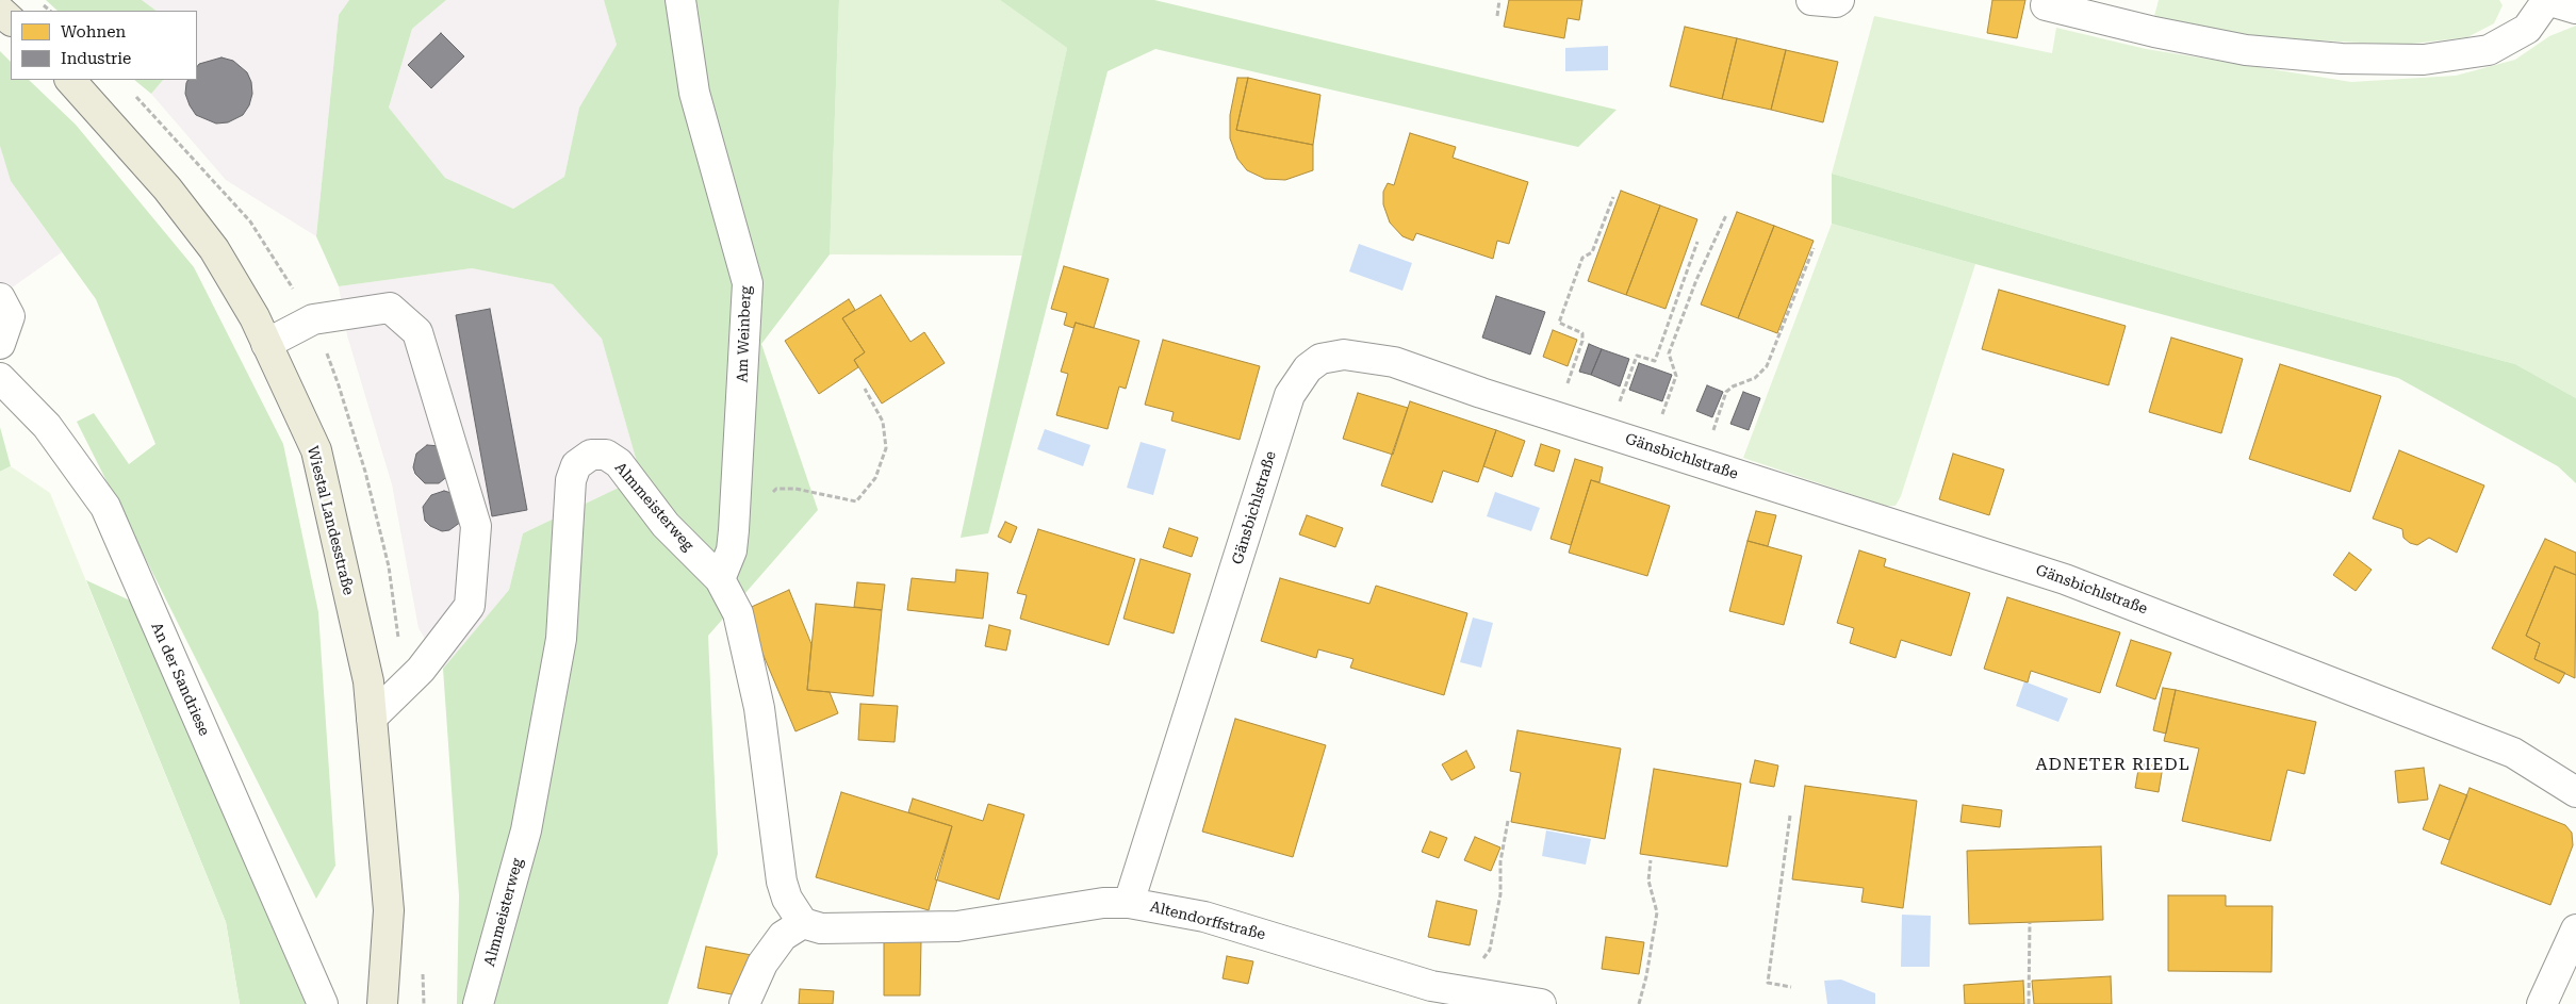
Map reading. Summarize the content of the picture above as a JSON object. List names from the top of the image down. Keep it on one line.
{"streets":{"main road":["Wiestal Landesstraße"],"street":["Am Weinberg","Gänsbichlstraße","Almmeisterweg","An der Sandriese","Altendorffstraße"]},"crossings":[["Am Weinberg","Almmeisterweg"],["Gänsbichlstraße","Altendorffstraße"],["Almmeisterweg","Altendorffstraße"]],"districts":["ADNETER RIEDL"],"legend":["Wohnen","Industrie"]}
